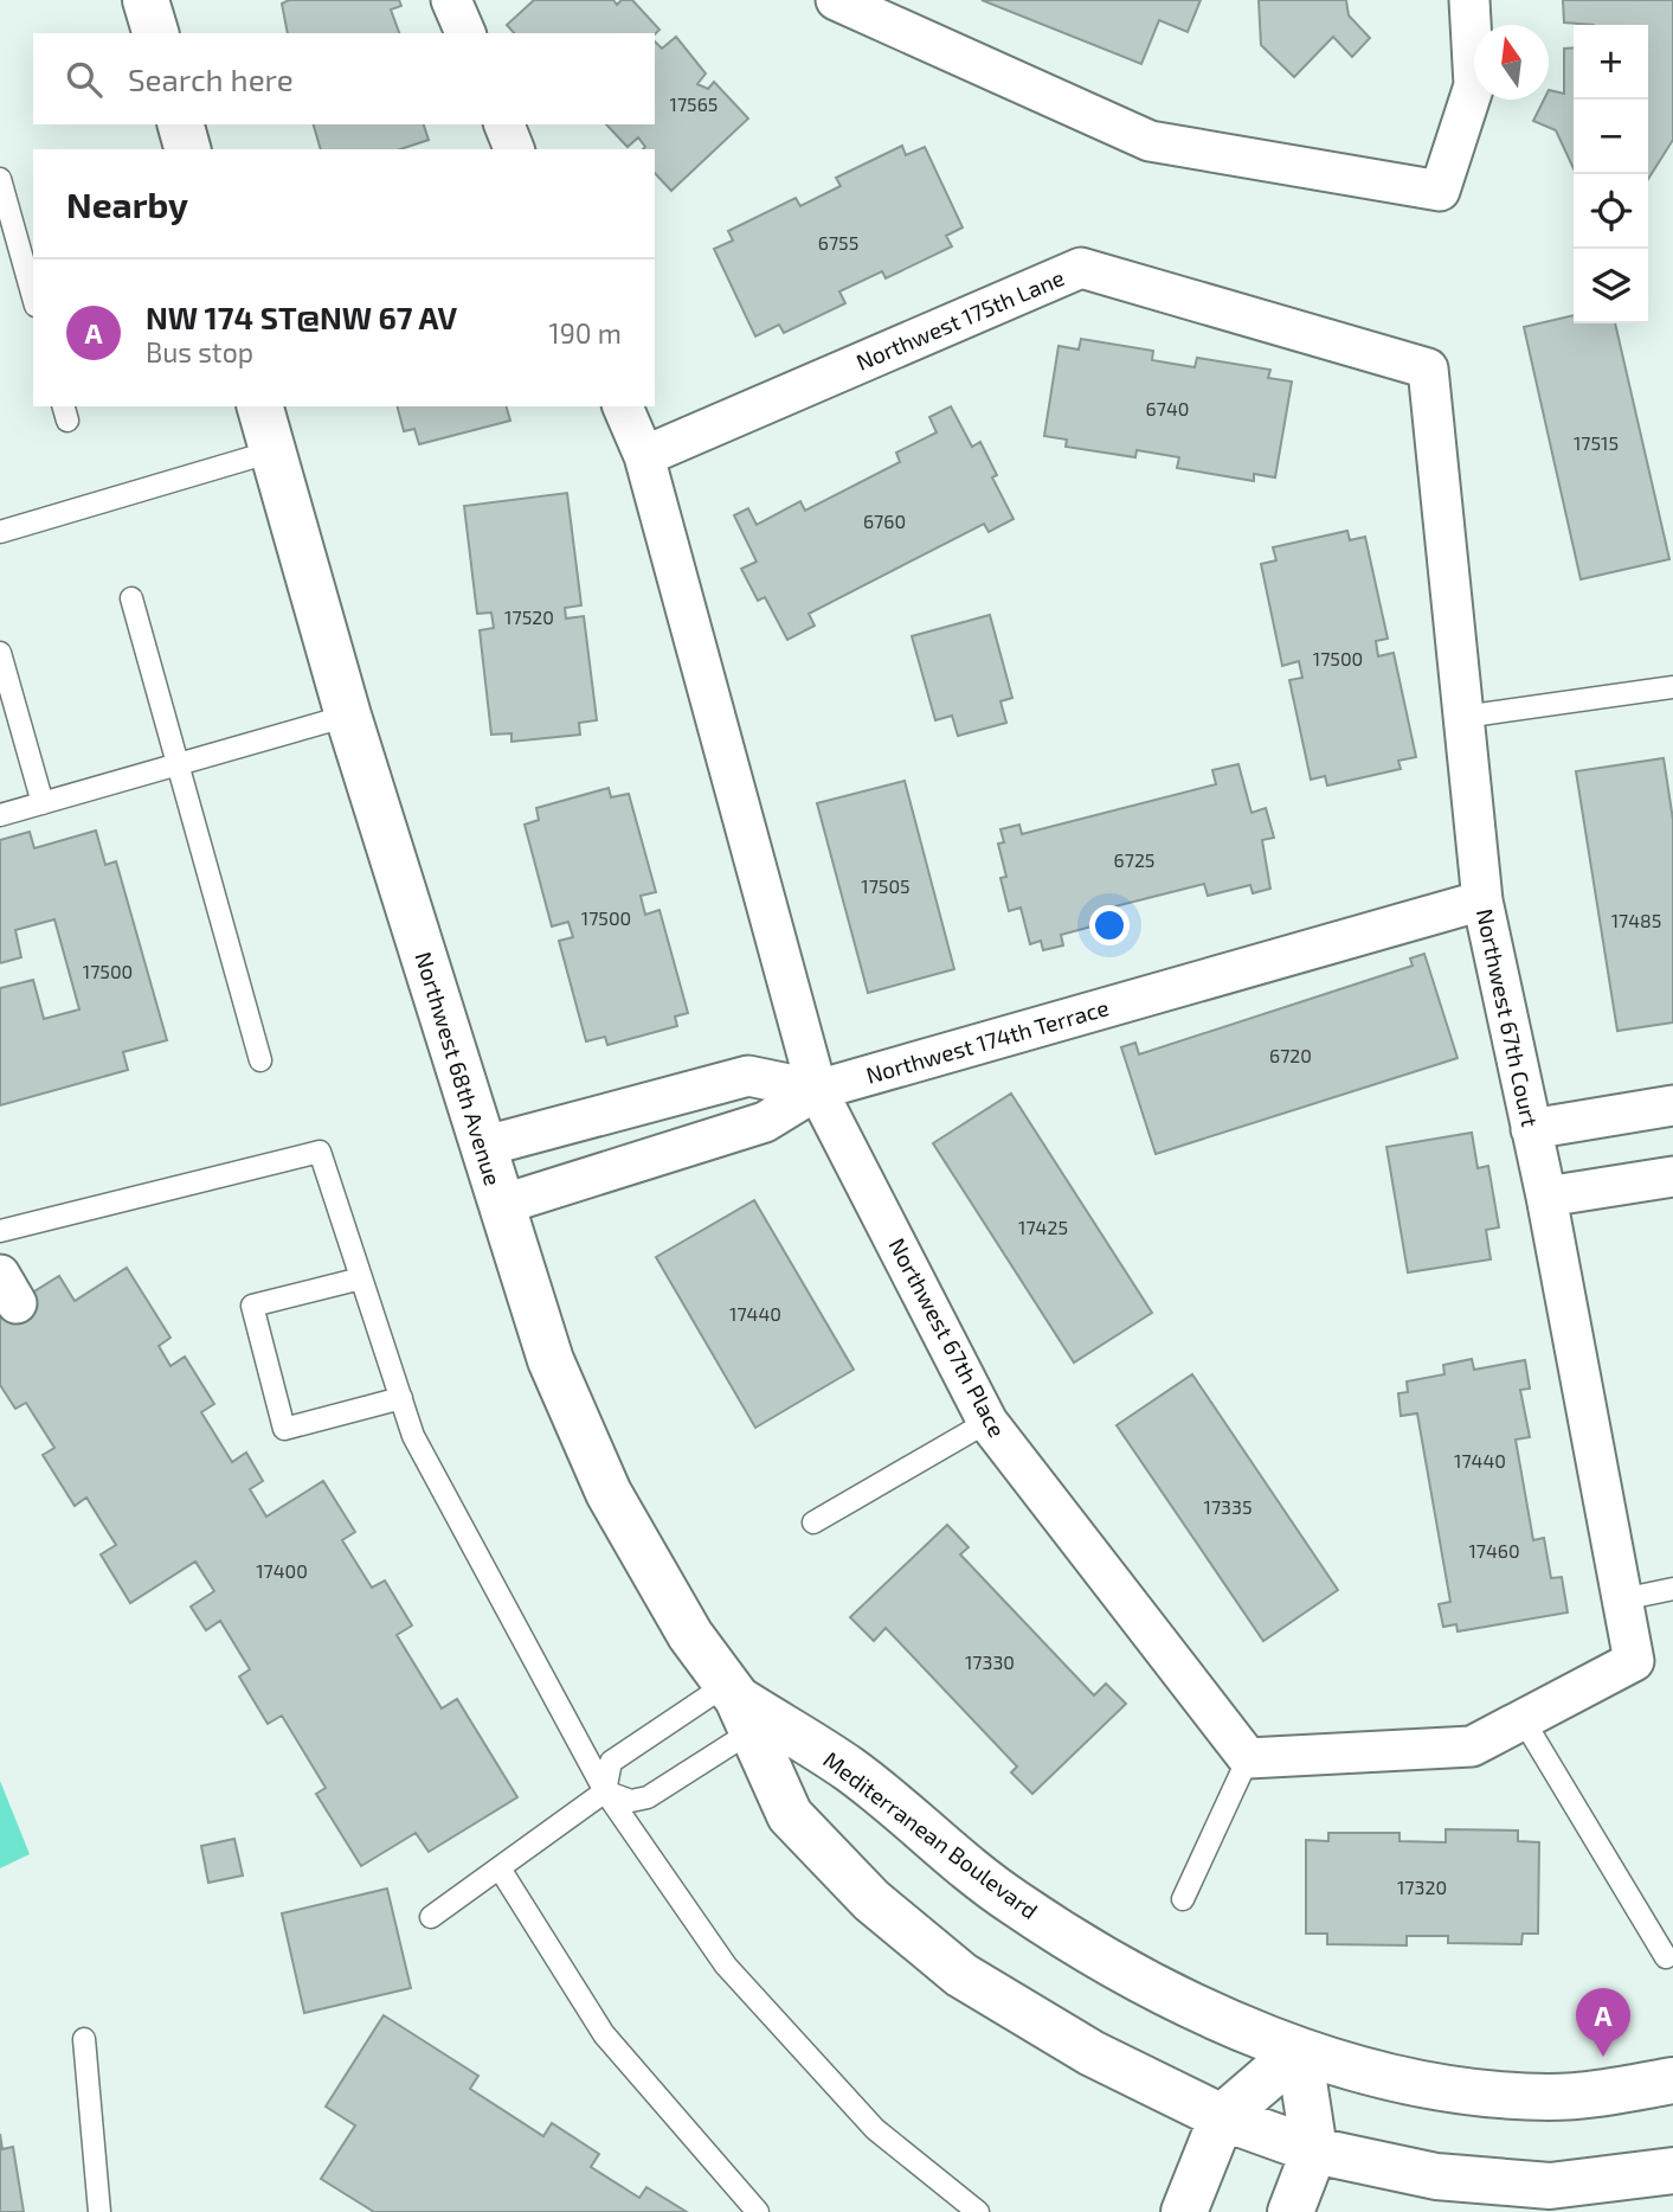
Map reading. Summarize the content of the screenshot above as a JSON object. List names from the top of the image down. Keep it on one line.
{"streets":{"street":["Northwest 175th Lane","Northwest 67th Court","Northwest 174th Terrace","Northwest 68th Avenue","Northwest 67th Place","Mediterranean Boulevard"]},"crossings":[["Northwest 175th Lane","Northwest 67th Court"],["Northwest 175th Lane","Northwest 67th Place"],["Northwest 67th Court","Northwest 174th Terrace"],["Northwest 174th Terrace","Northwest 68th Avenue"],["Northwest 174th Terrace","Northwest 67th Place"],["Northwest 68th Avenue","Mediterranean Boulevard"]],"house_numbers":["17565","6755","6740","17515","6760","17520","17500","6725","17505","17500","17485","17500","6720","17425","17440","17440","17335","17460","17400","17330","17320"],"north":"top","page":{"map_buttons":["+","−"],"search":"Search here","heading":"Nearby","list":[{"mark":"A","name":"NW 174 ST@NW 67 AV","note":"Bus stop","value":"190 m"}],"pins":"A"}}
